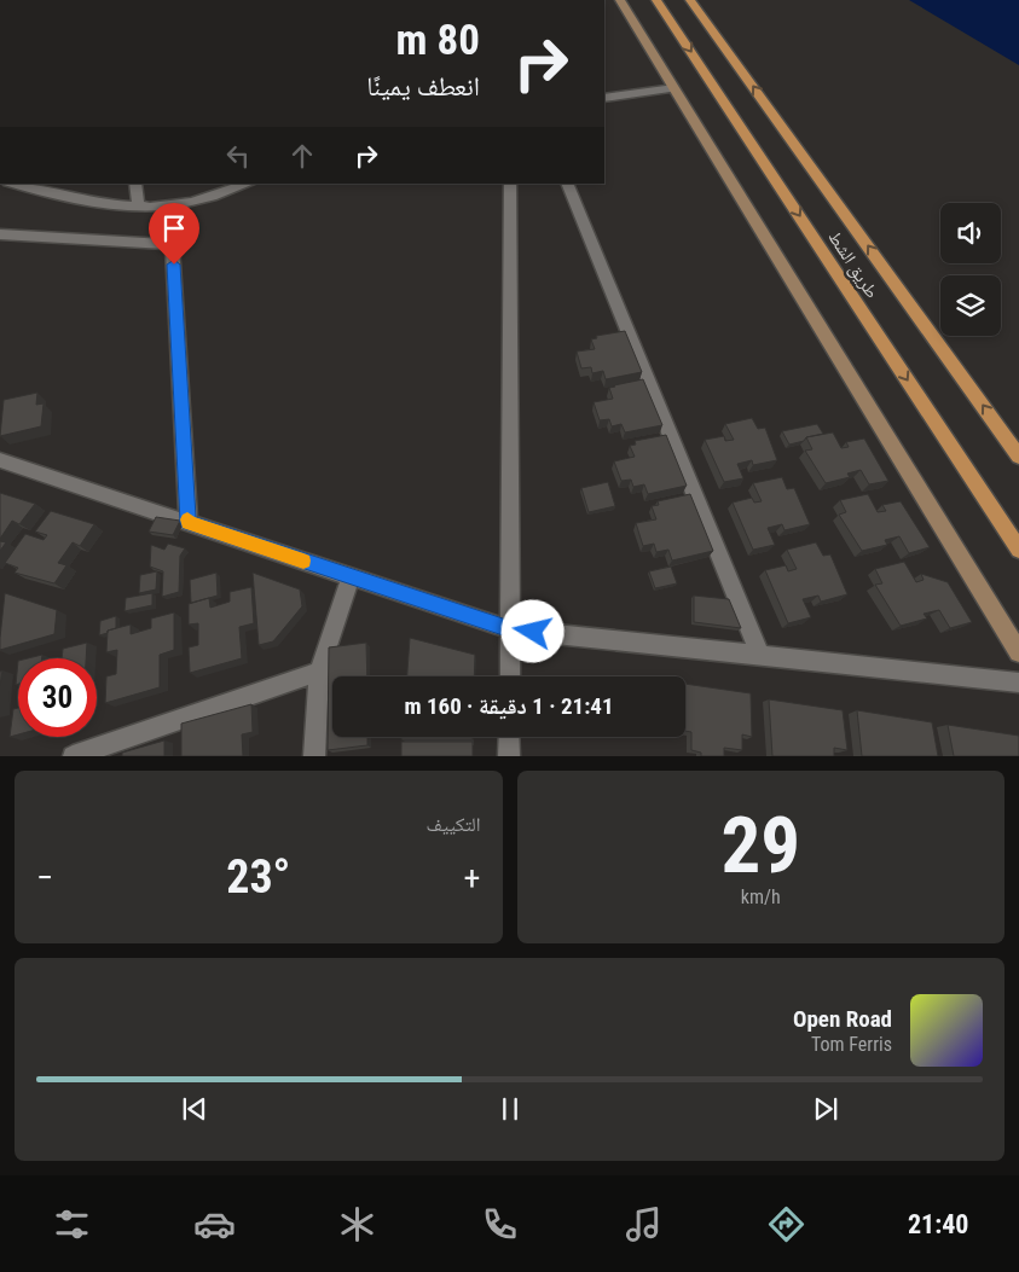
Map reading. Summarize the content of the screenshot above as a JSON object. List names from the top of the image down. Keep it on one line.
{"streets":{"main road":["طريق الشط"]},"page":{"turn":["80 m","انعطف يمينًا"],"limit":"30","trip":"21:41 · 1 دقيقة · 160 m","tile":[["29","km/h"],"التكييف"],"heat":["−","23°","+"],"song":["Open Road","Tom Ferris"],"tabs":"21:40"}}
